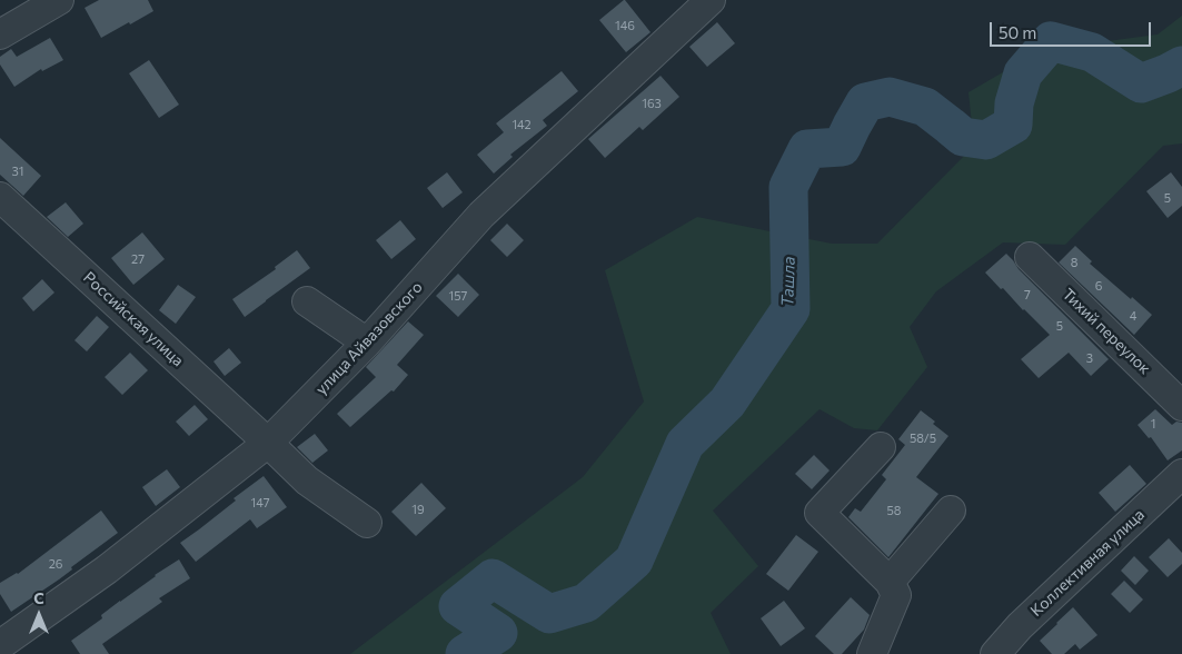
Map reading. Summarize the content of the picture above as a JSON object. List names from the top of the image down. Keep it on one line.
{"streets":{"street":["Российская улица","Тихий переулок","улица Айвазовского","Коллективная улица"]},"crossings":[["Российская улица","улица Айвазовского"]],"water":["Ташла"],"house_numbers":["146","163","142","31","5","27","8","6","7","157","4","5","3","1","58/5","147","19","58","26"],"scale_bar":"50 m","north":"top"}
